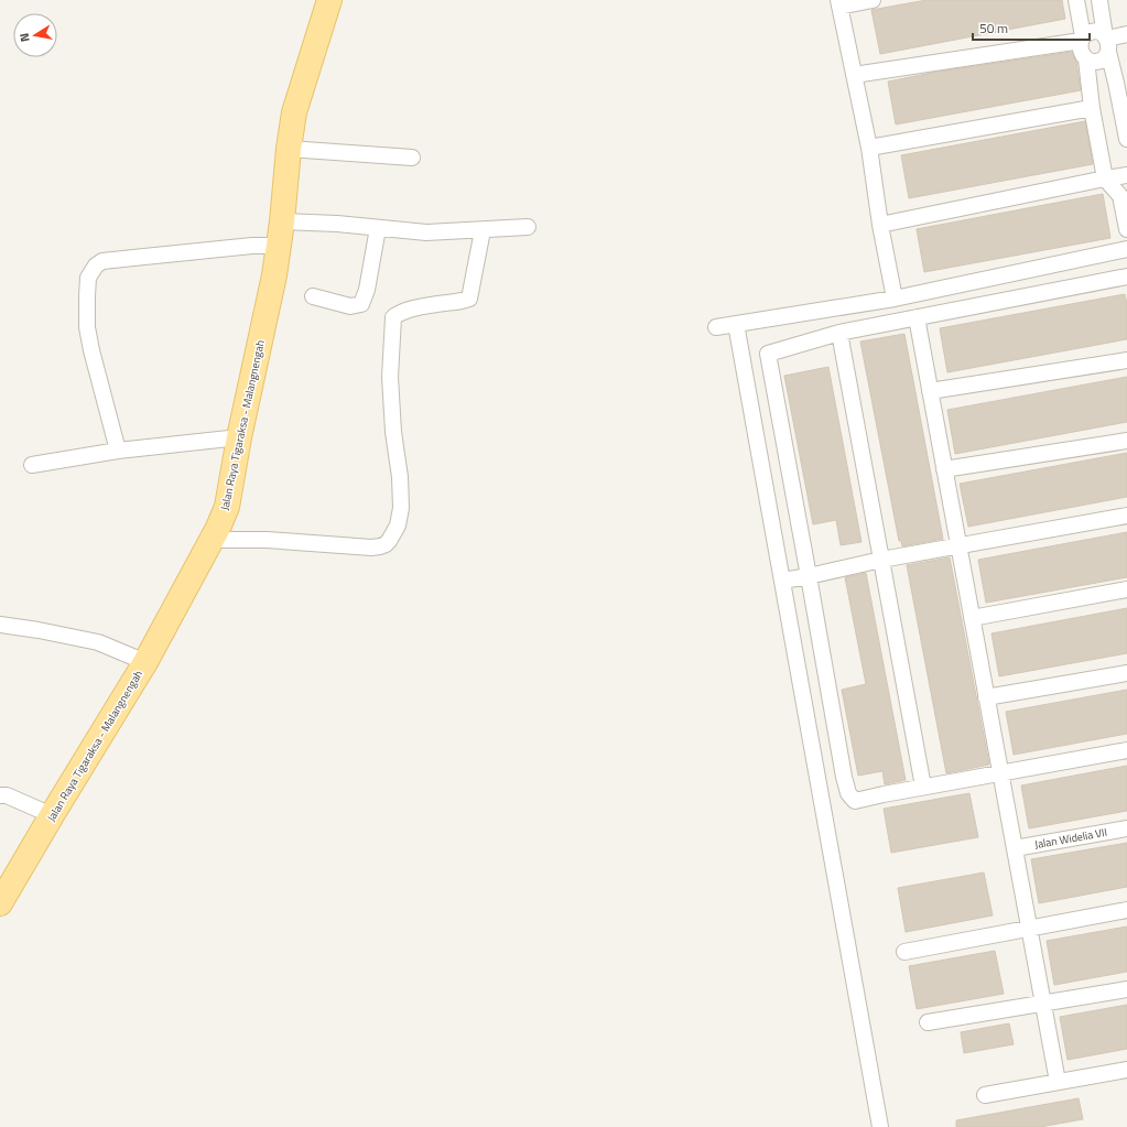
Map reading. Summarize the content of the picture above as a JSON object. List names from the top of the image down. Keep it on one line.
{"streets":{"main road":["Jalan Raya Tigaraksa - Malangnengah"],"street":["Jalan Widelia VII"]},"scale_bar":"50 m","north":"left"}
